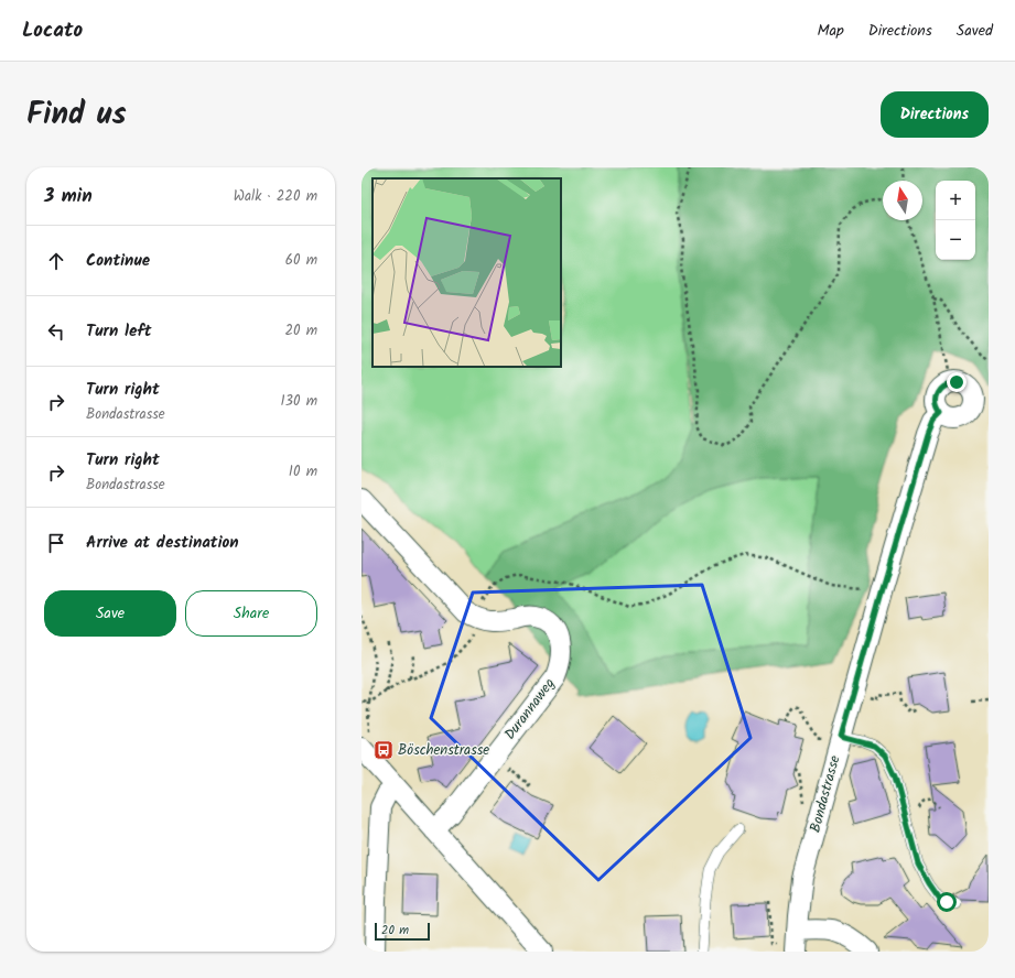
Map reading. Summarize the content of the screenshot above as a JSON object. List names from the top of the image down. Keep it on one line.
{"streets":{"street":["Durannaweg","Bondastrasse"]},"places":{"bus stop":["Böschenstrasse"]},"scale_bar":"20 m","north":"top","page":{"header":"Locato","nav":["Map","Directions","Saved"],"title":"Find us","buttons":["Directions",["Save","Share"]],"heading":["3 min","Walk · 220 m"],"map_buttons":["+","−"],"list":[["Continue","60 m"],["Turn left","20 m"],["Turn right","Bondastrasse","130 m"],["Turn right","Bondastrasse","10 m"],"Arrive at destination"],"scale":"20 m"}}
